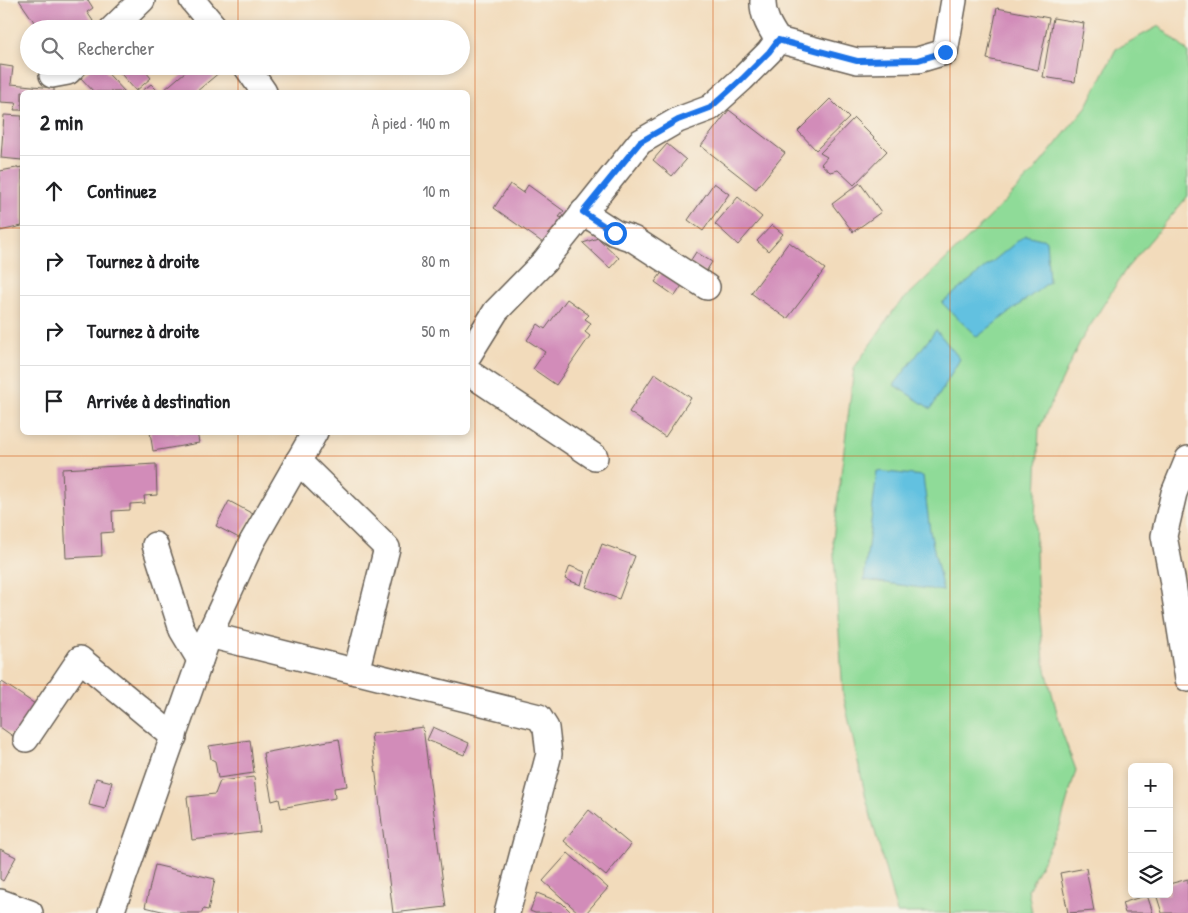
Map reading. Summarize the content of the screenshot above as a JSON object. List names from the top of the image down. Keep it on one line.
{"page":{"search":"Rechercher","heading":["2 min","À pied · 140 m"],"list":[["Continuez","10 m"],["Tournez à droite","80 m"],["Tournez à droite","50 m"],"Arrivée à destination"],"map_buttons":["+","−"]}}
